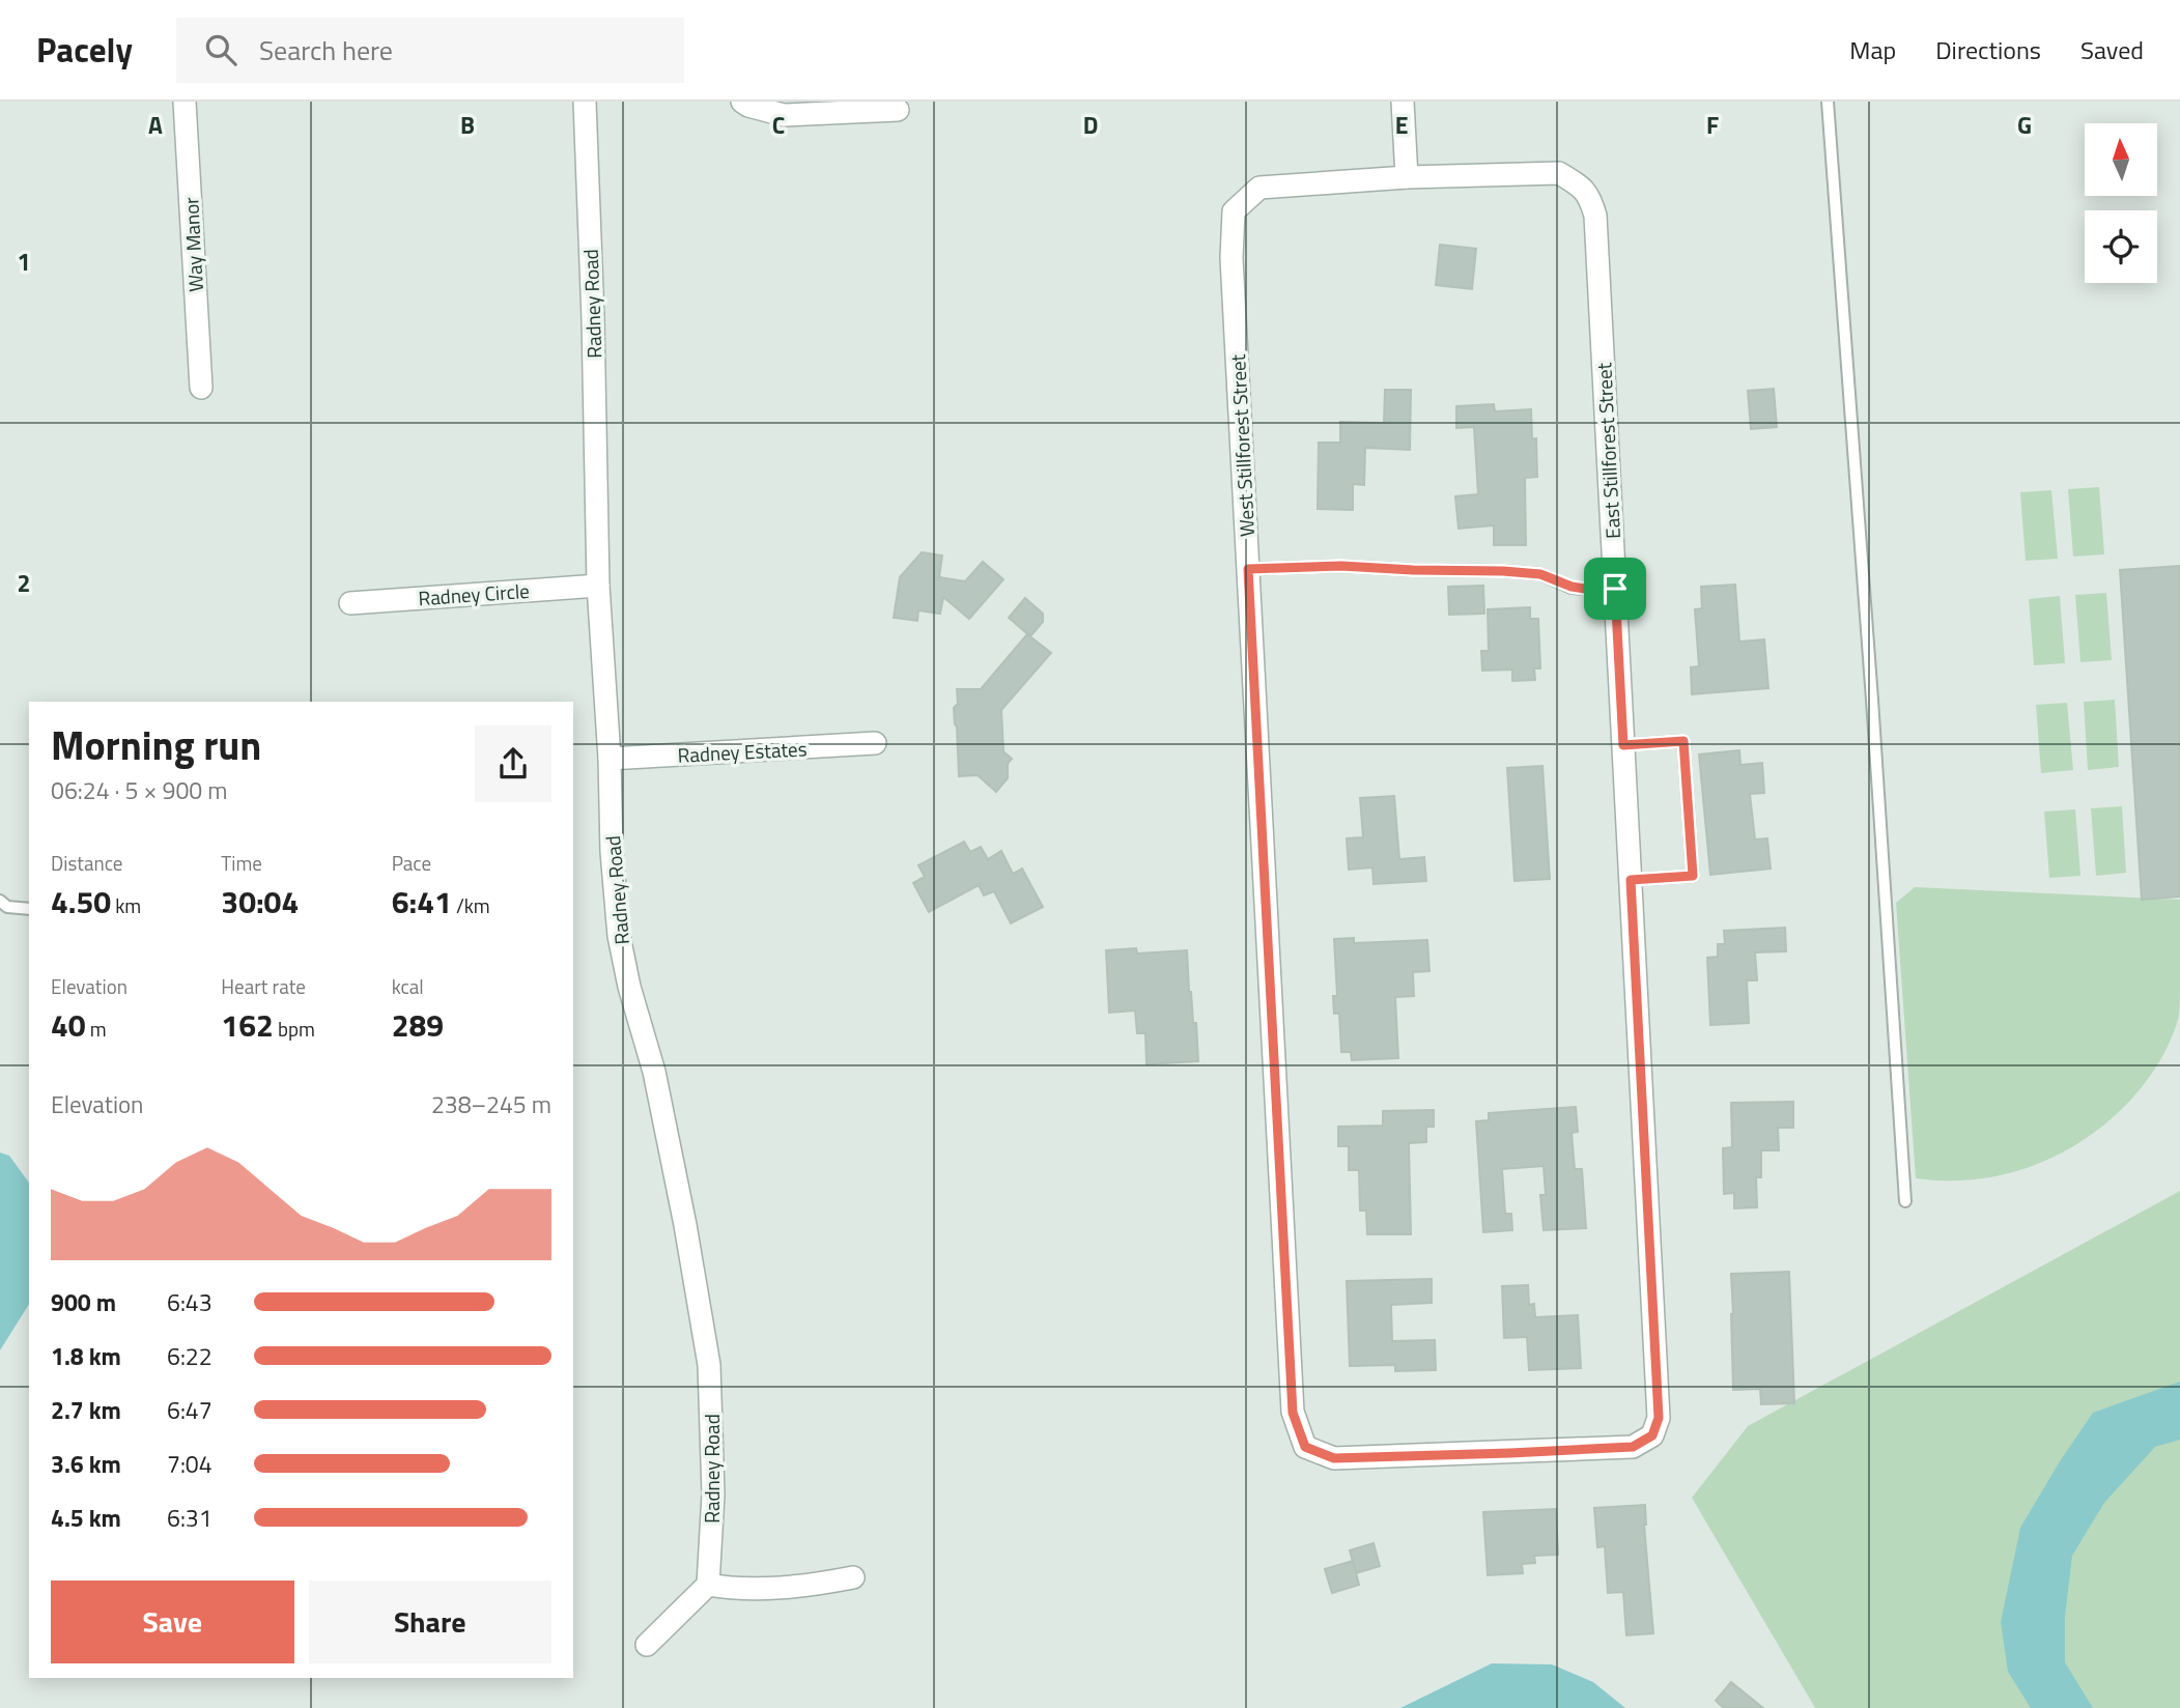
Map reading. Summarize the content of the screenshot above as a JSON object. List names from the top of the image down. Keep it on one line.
{"streets":{"street":["Way Manor","Radney Road","West Stillforest Street","East Stillforest Street","Radney Circle","Radney Estates"]},"crossings":[["Radney Road","Radney Circle"],["Radney Road","Radney Estates"],["West Stillforest Street","East Stillforest Street"]],"north":"top","page":{"header":"Pacely","search":"Search here","nav":["Map","Directions","Saved"],"heading":["Morning run","06:24 · 5 × 900 m"],"stats":[["Distance","4.50 km"],["Time","30:04"],["Pace","6:41 /km"],["Elevation","40 m"],["Heart rate","162 bpm"],["kcal","289"]],"chart":["Elevation","238–245 m"],"list":[{"name":"900 m","note":"6:43"},{"name":"1.8 km","note":"6:22"},{"name":"2.7 km","note":"6:47"},{"name":"3.6 km","note":"7:04"},{"name":"4.5 km","note":"6:31"}],"buttons":["Save","Share"]},"grid":{"columns":["A","B","C","D","E","F","G"],"rows":["1","2"]}}
